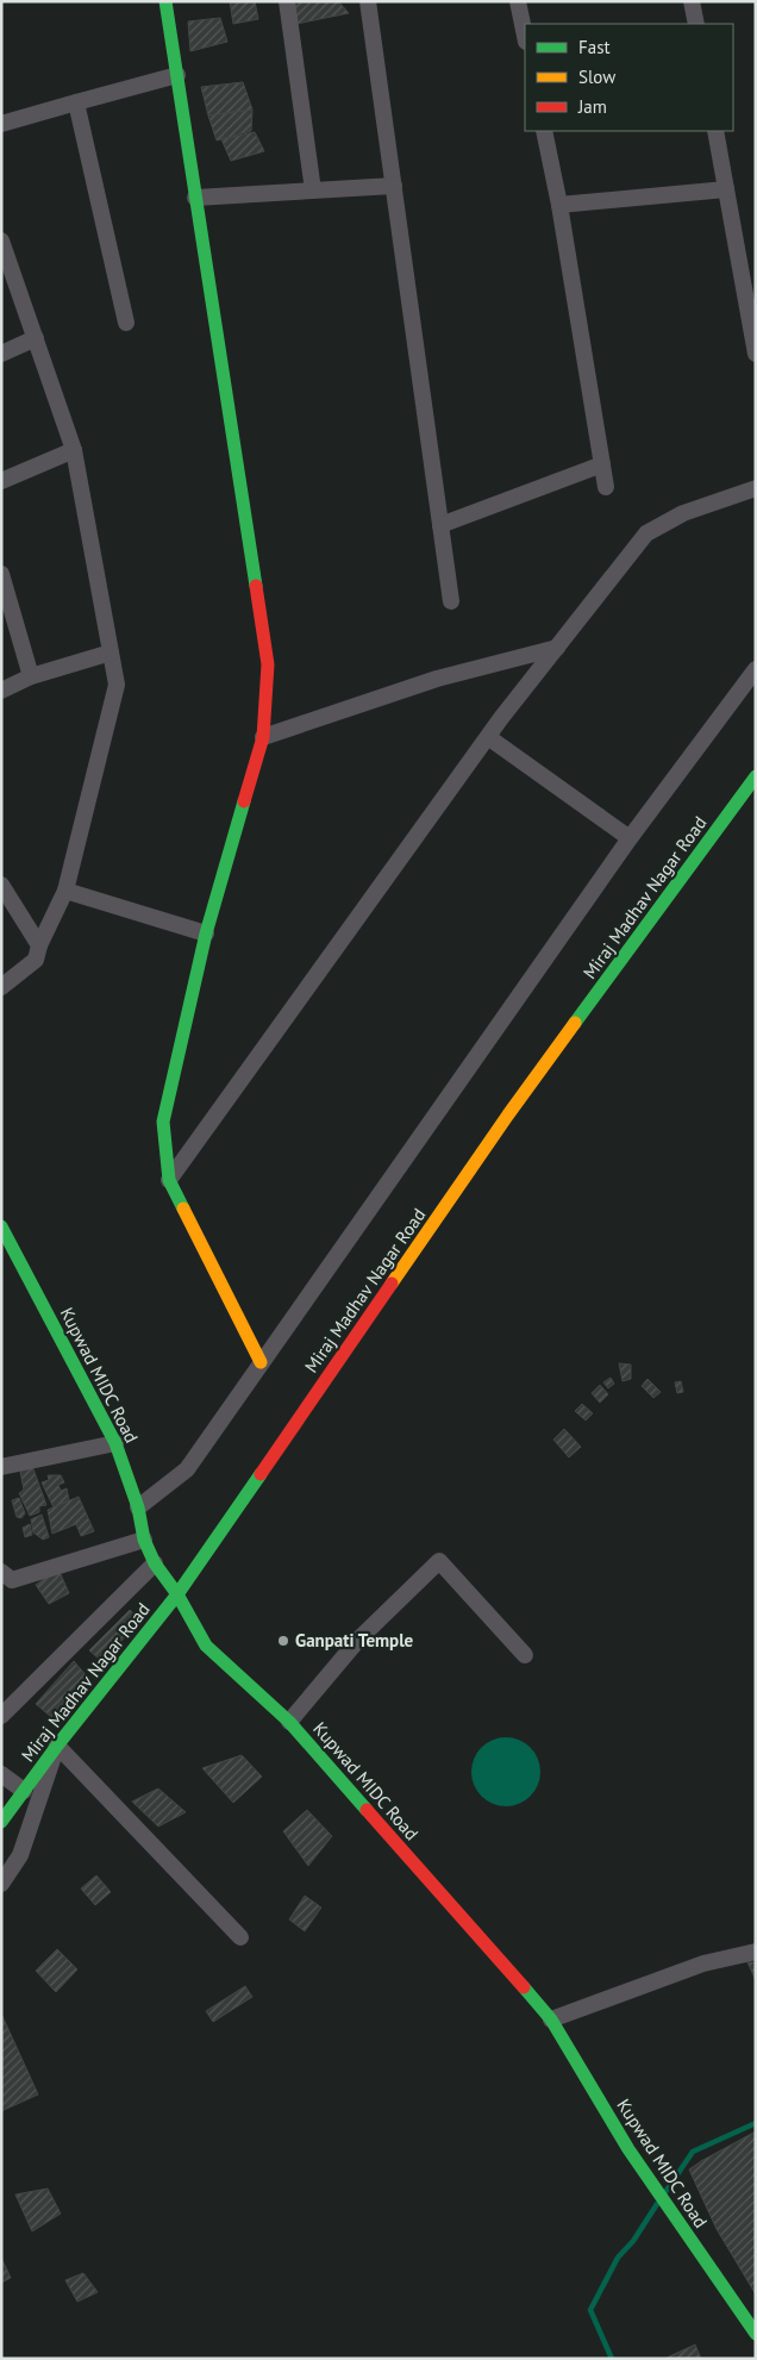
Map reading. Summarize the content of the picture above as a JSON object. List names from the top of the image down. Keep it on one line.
{"streets":{"street":["Miraj Madhav Nagar Road","Kupwad MIDC Road"]},"crossings":[["Miraj Madhav Nagar Road","Kupwad MIDC Road"]],"places":["Ganpati Temple"],"legend":["Fast","Slow","Jam"]}
